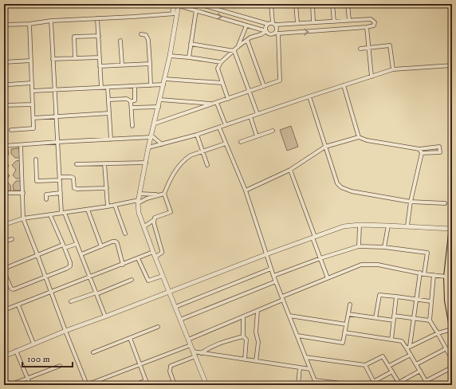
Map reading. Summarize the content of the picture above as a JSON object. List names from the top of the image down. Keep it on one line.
{"scale_bar":"100 m"}
